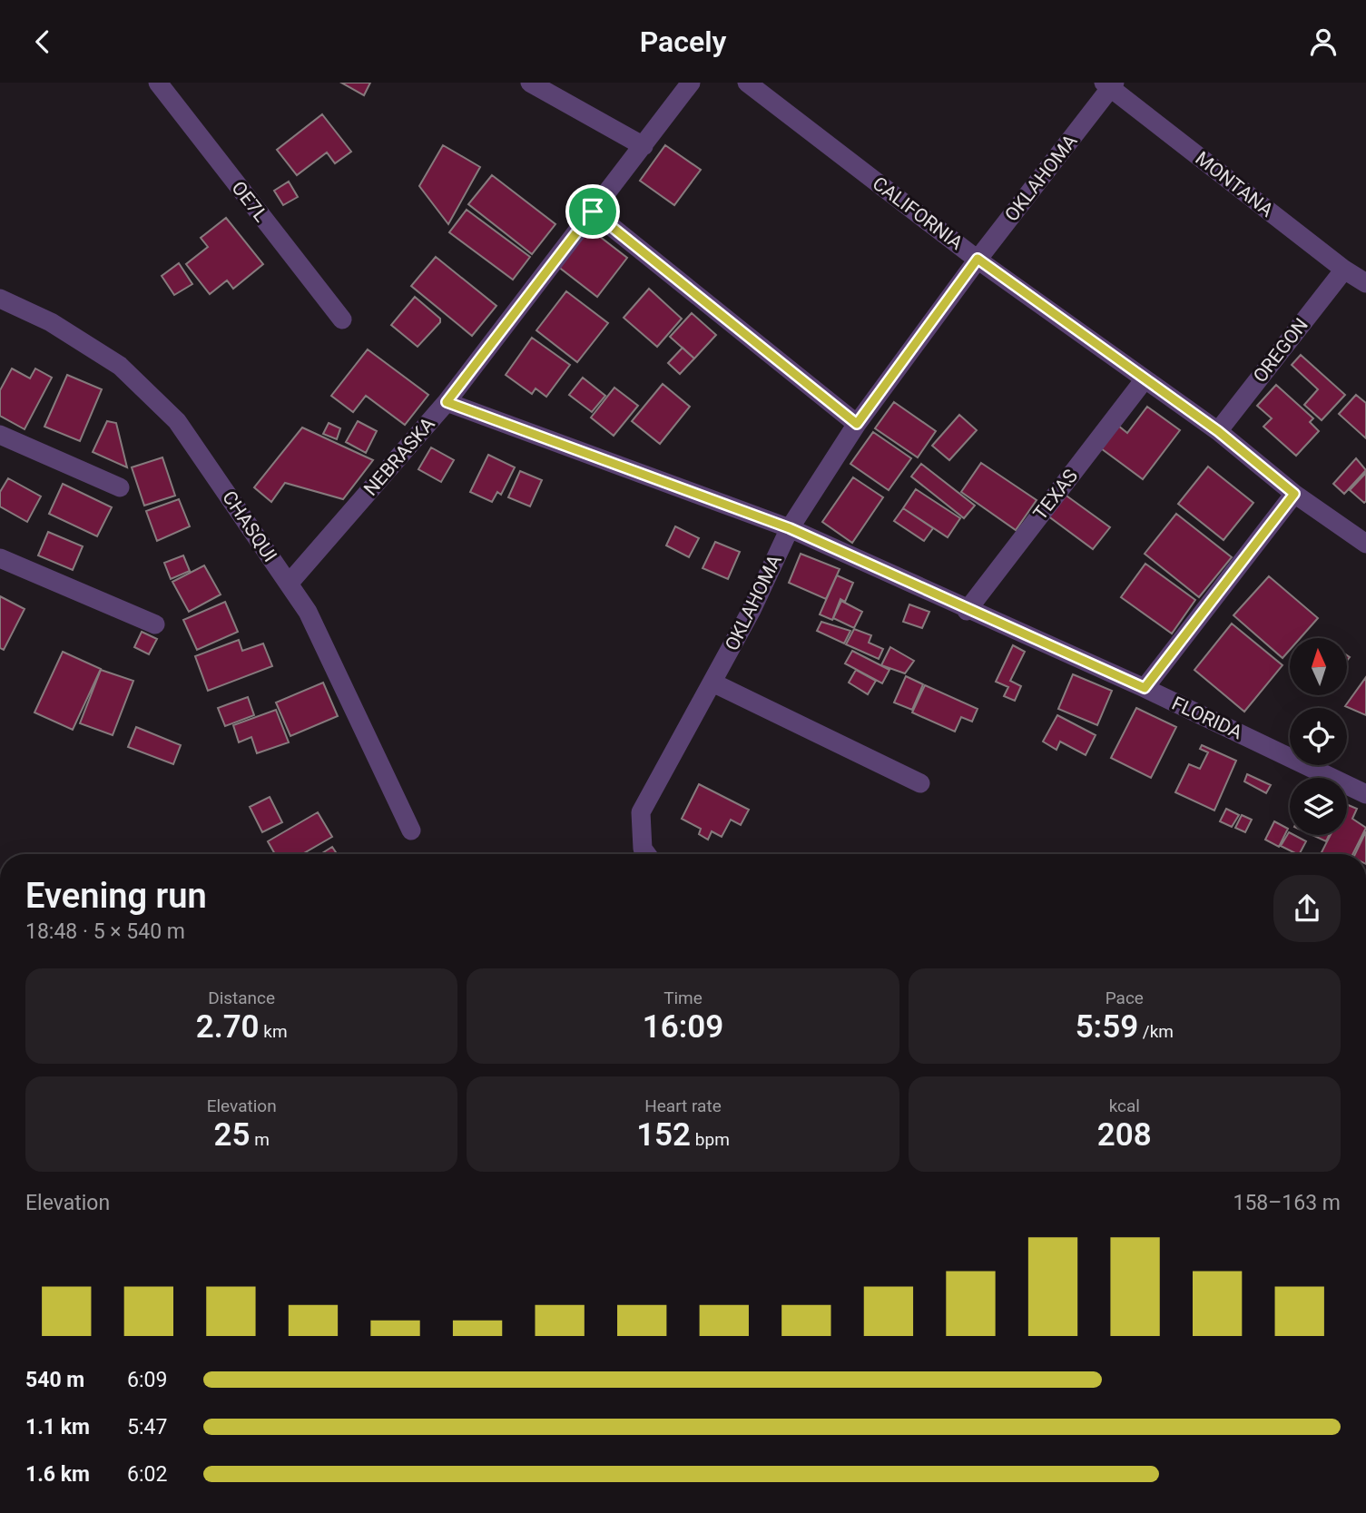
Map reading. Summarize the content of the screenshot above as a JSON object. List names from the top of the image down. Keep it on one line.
{"streets":{"street":["OKLAHOMA","MONTANA","OE7L","CALIFORNIA","OREGON","NEBRASKA","TEXAS","CHASQUI","FLORIDA"]},"crossings":[["OKLAHOMA","MONTANA"],["OKLAHOMA","CALIFORNIA"],["OKLAHOMA","FLORIDA"],["MONTANA","OREGON"],["CALIFORNIA","OREGON"],["CALIFORNIA","TEXAS"],["NEBRASKA","CHASQUI"],["NEBRASKA","FLORIDA"],["TEXAS","FLORIDA"]],"north":"top","page":{"header":"Pacely","heading":["Evening run","18:48 · 5 × 540 m"],"stats":[["Distance","2.70 km"],["Time","16:09"],["Pace","5:59 /km"],["Elevation","25 m"],["Heart rate","152 bpm"],["kcal","208"]],"chart":["Elevation","158–163 m"],"list":[{"name":"540 m","note":"6:09"},{"name":"1.1 km","note":"5:47"},{"name":"1.6 km","note":"6:02"}]}}
